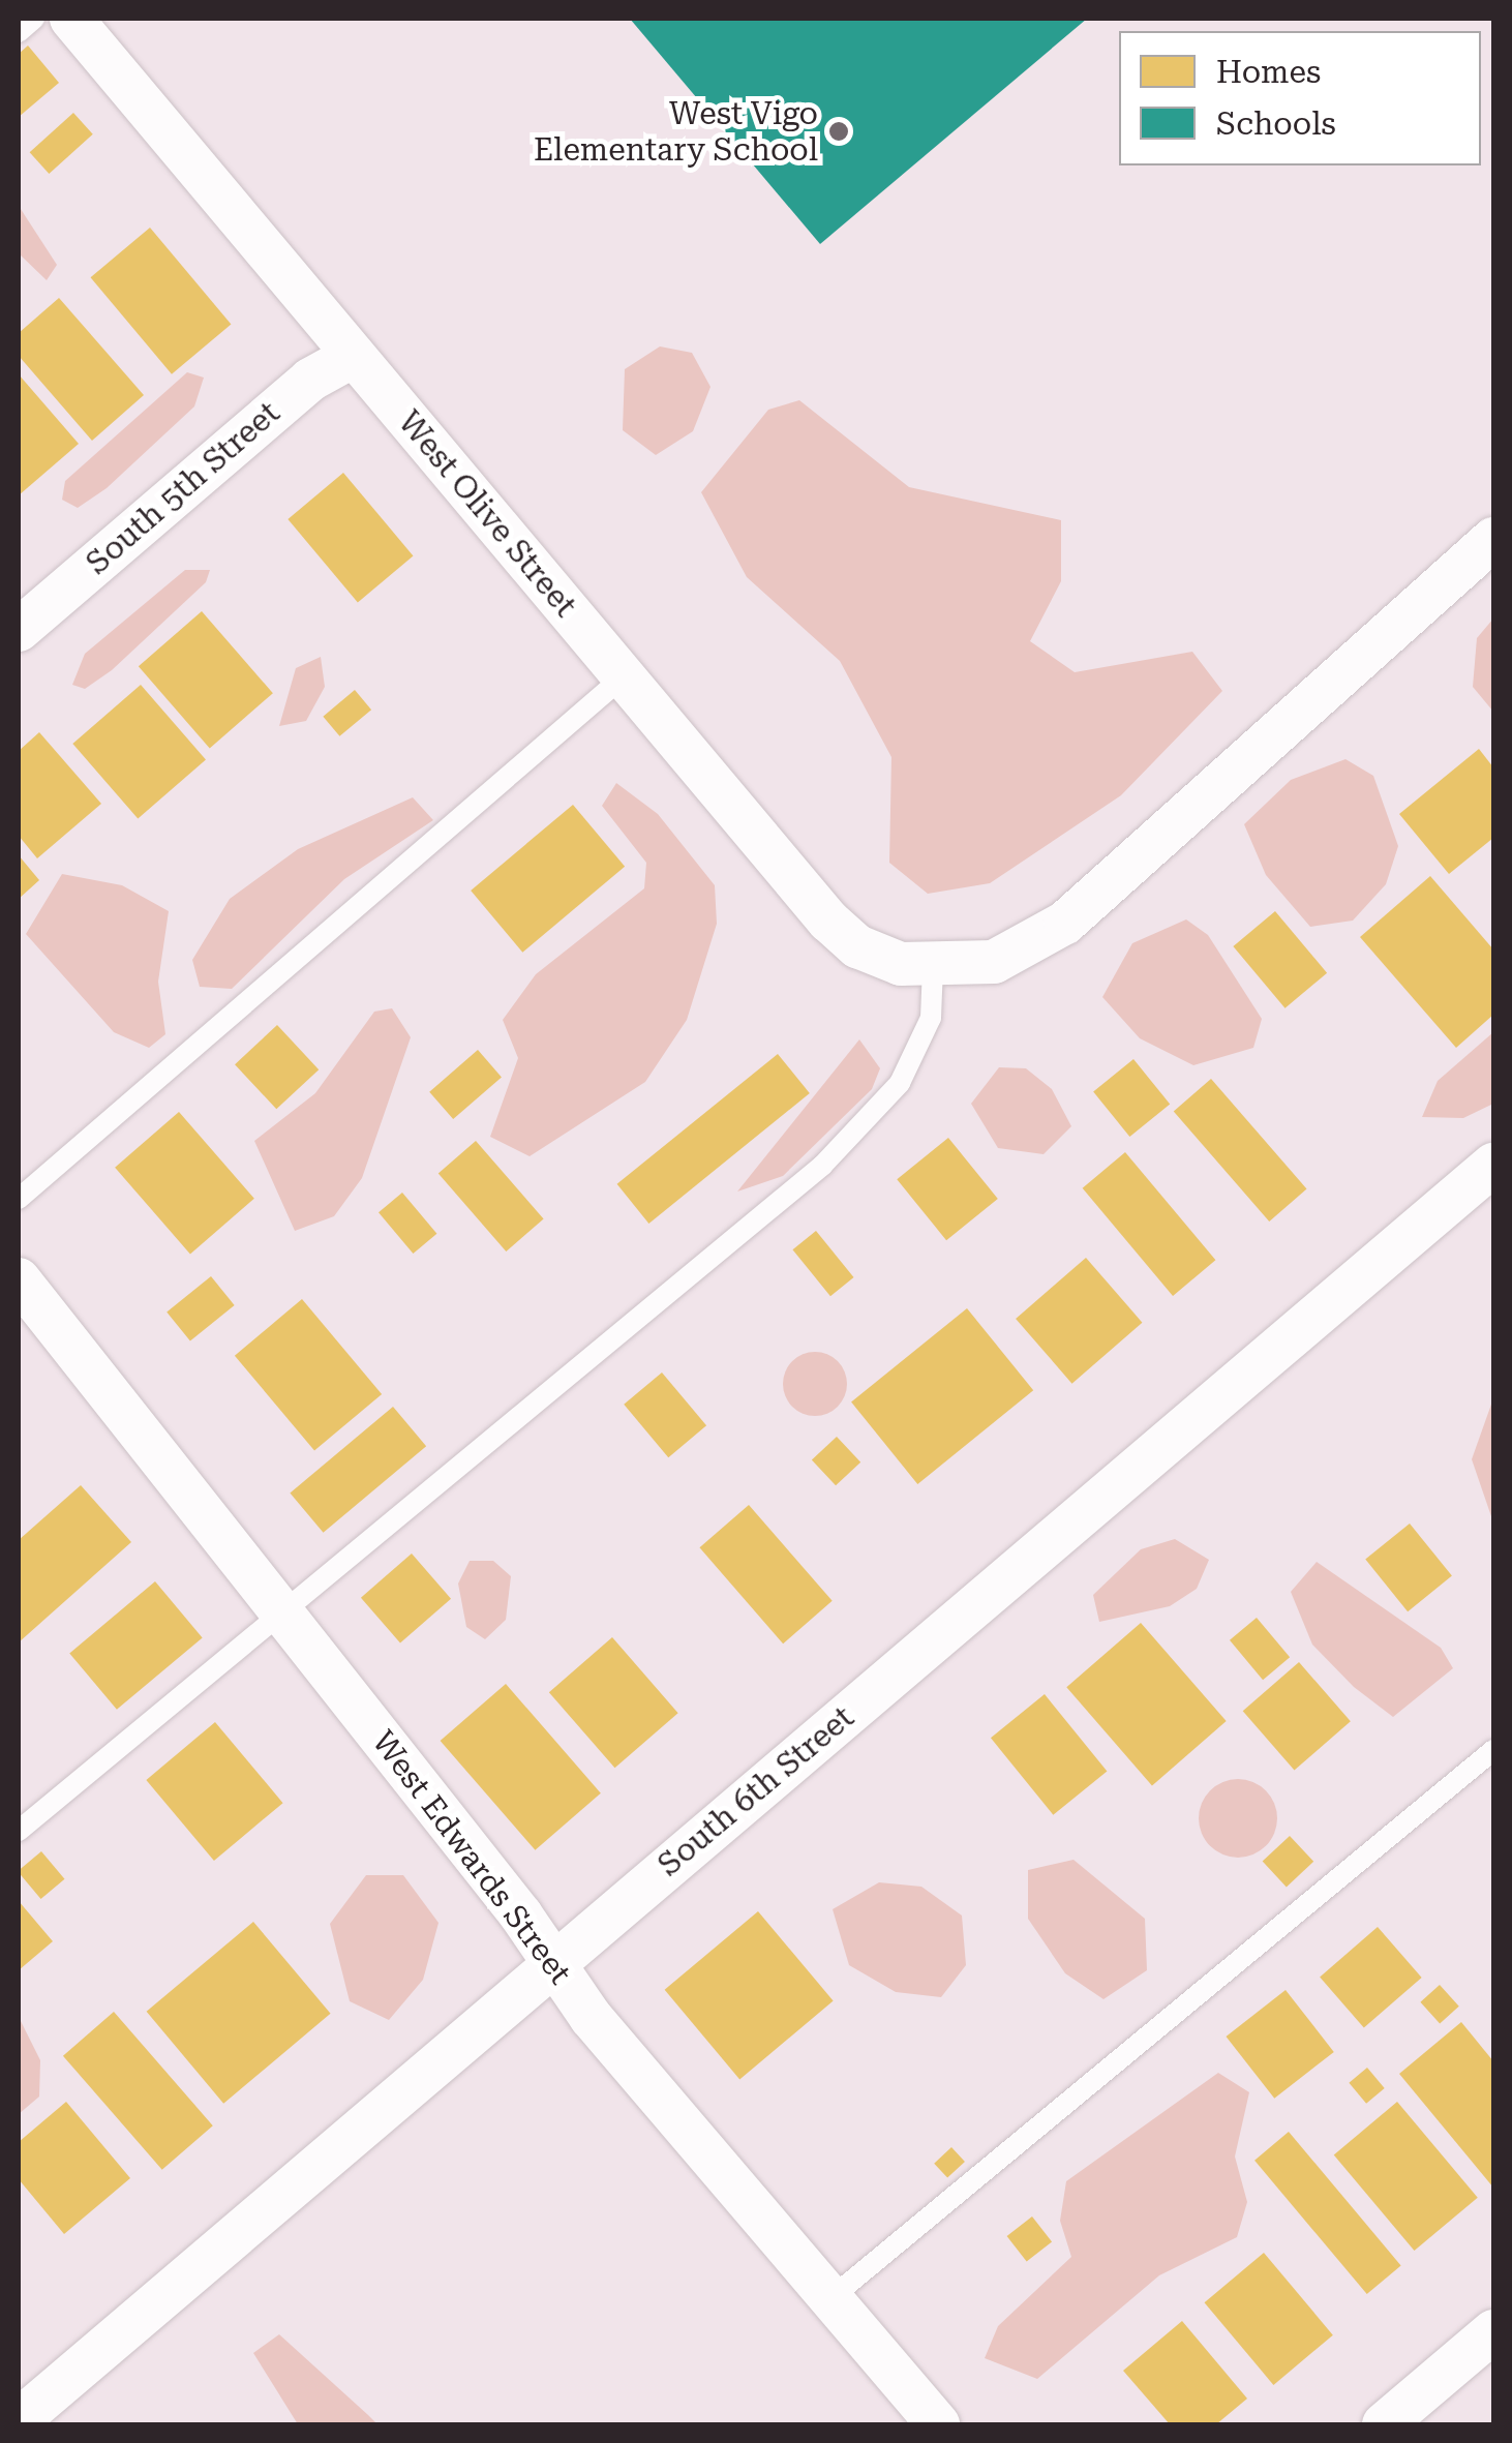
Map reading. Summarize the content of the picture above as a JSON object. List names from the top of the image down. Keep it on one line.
{"streets":{"street":["South 5th Street","West Olive Street","South 6th Street","West Edwards Street"]},"crossings":[["South 5th Street","West Olive Street"],["South 6th Street","West Edwards Street"]],"places":["West Vigo Elementary School"],"legend":["Homes","Schools"]}
